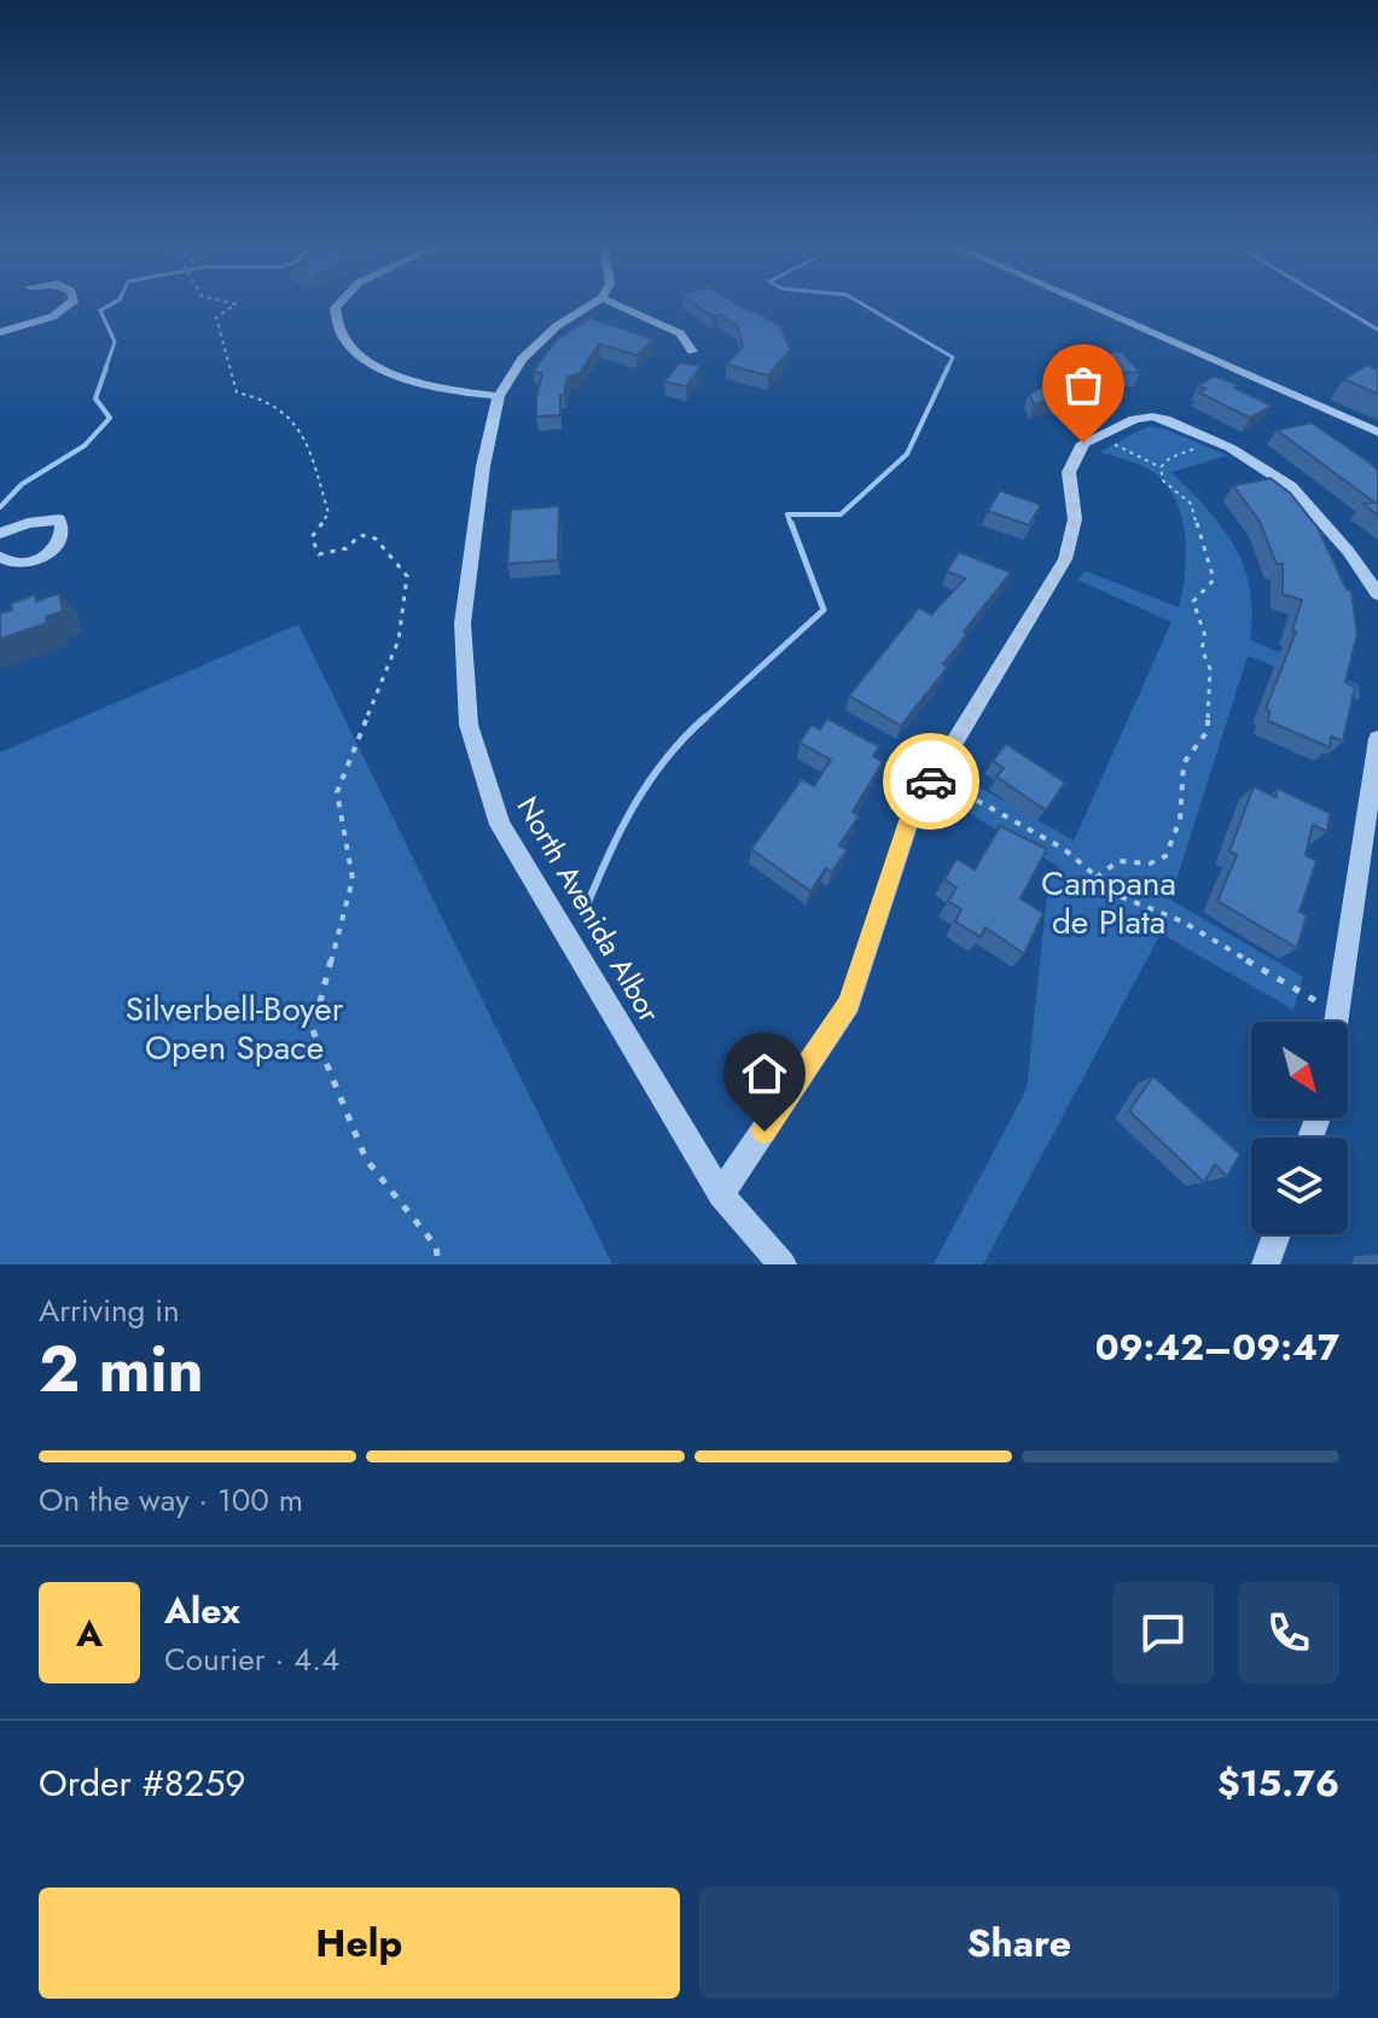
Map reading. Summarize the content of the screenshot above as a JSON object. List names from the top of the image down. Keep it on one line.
{"streets":{"street":["North Avenida Albor"]},"parks":["Campana de Plata","Silverbell-Boyer Open Space"],"north":"bottom right","page":{"heading":["2 min","Arriving in","09:42–09:47"],"panel":["Alex","Courier · 4.4","Order #8259","$15.76"],"bar":"On the way · 100 m","round":"A","buttons":["Help","Share"]}}
